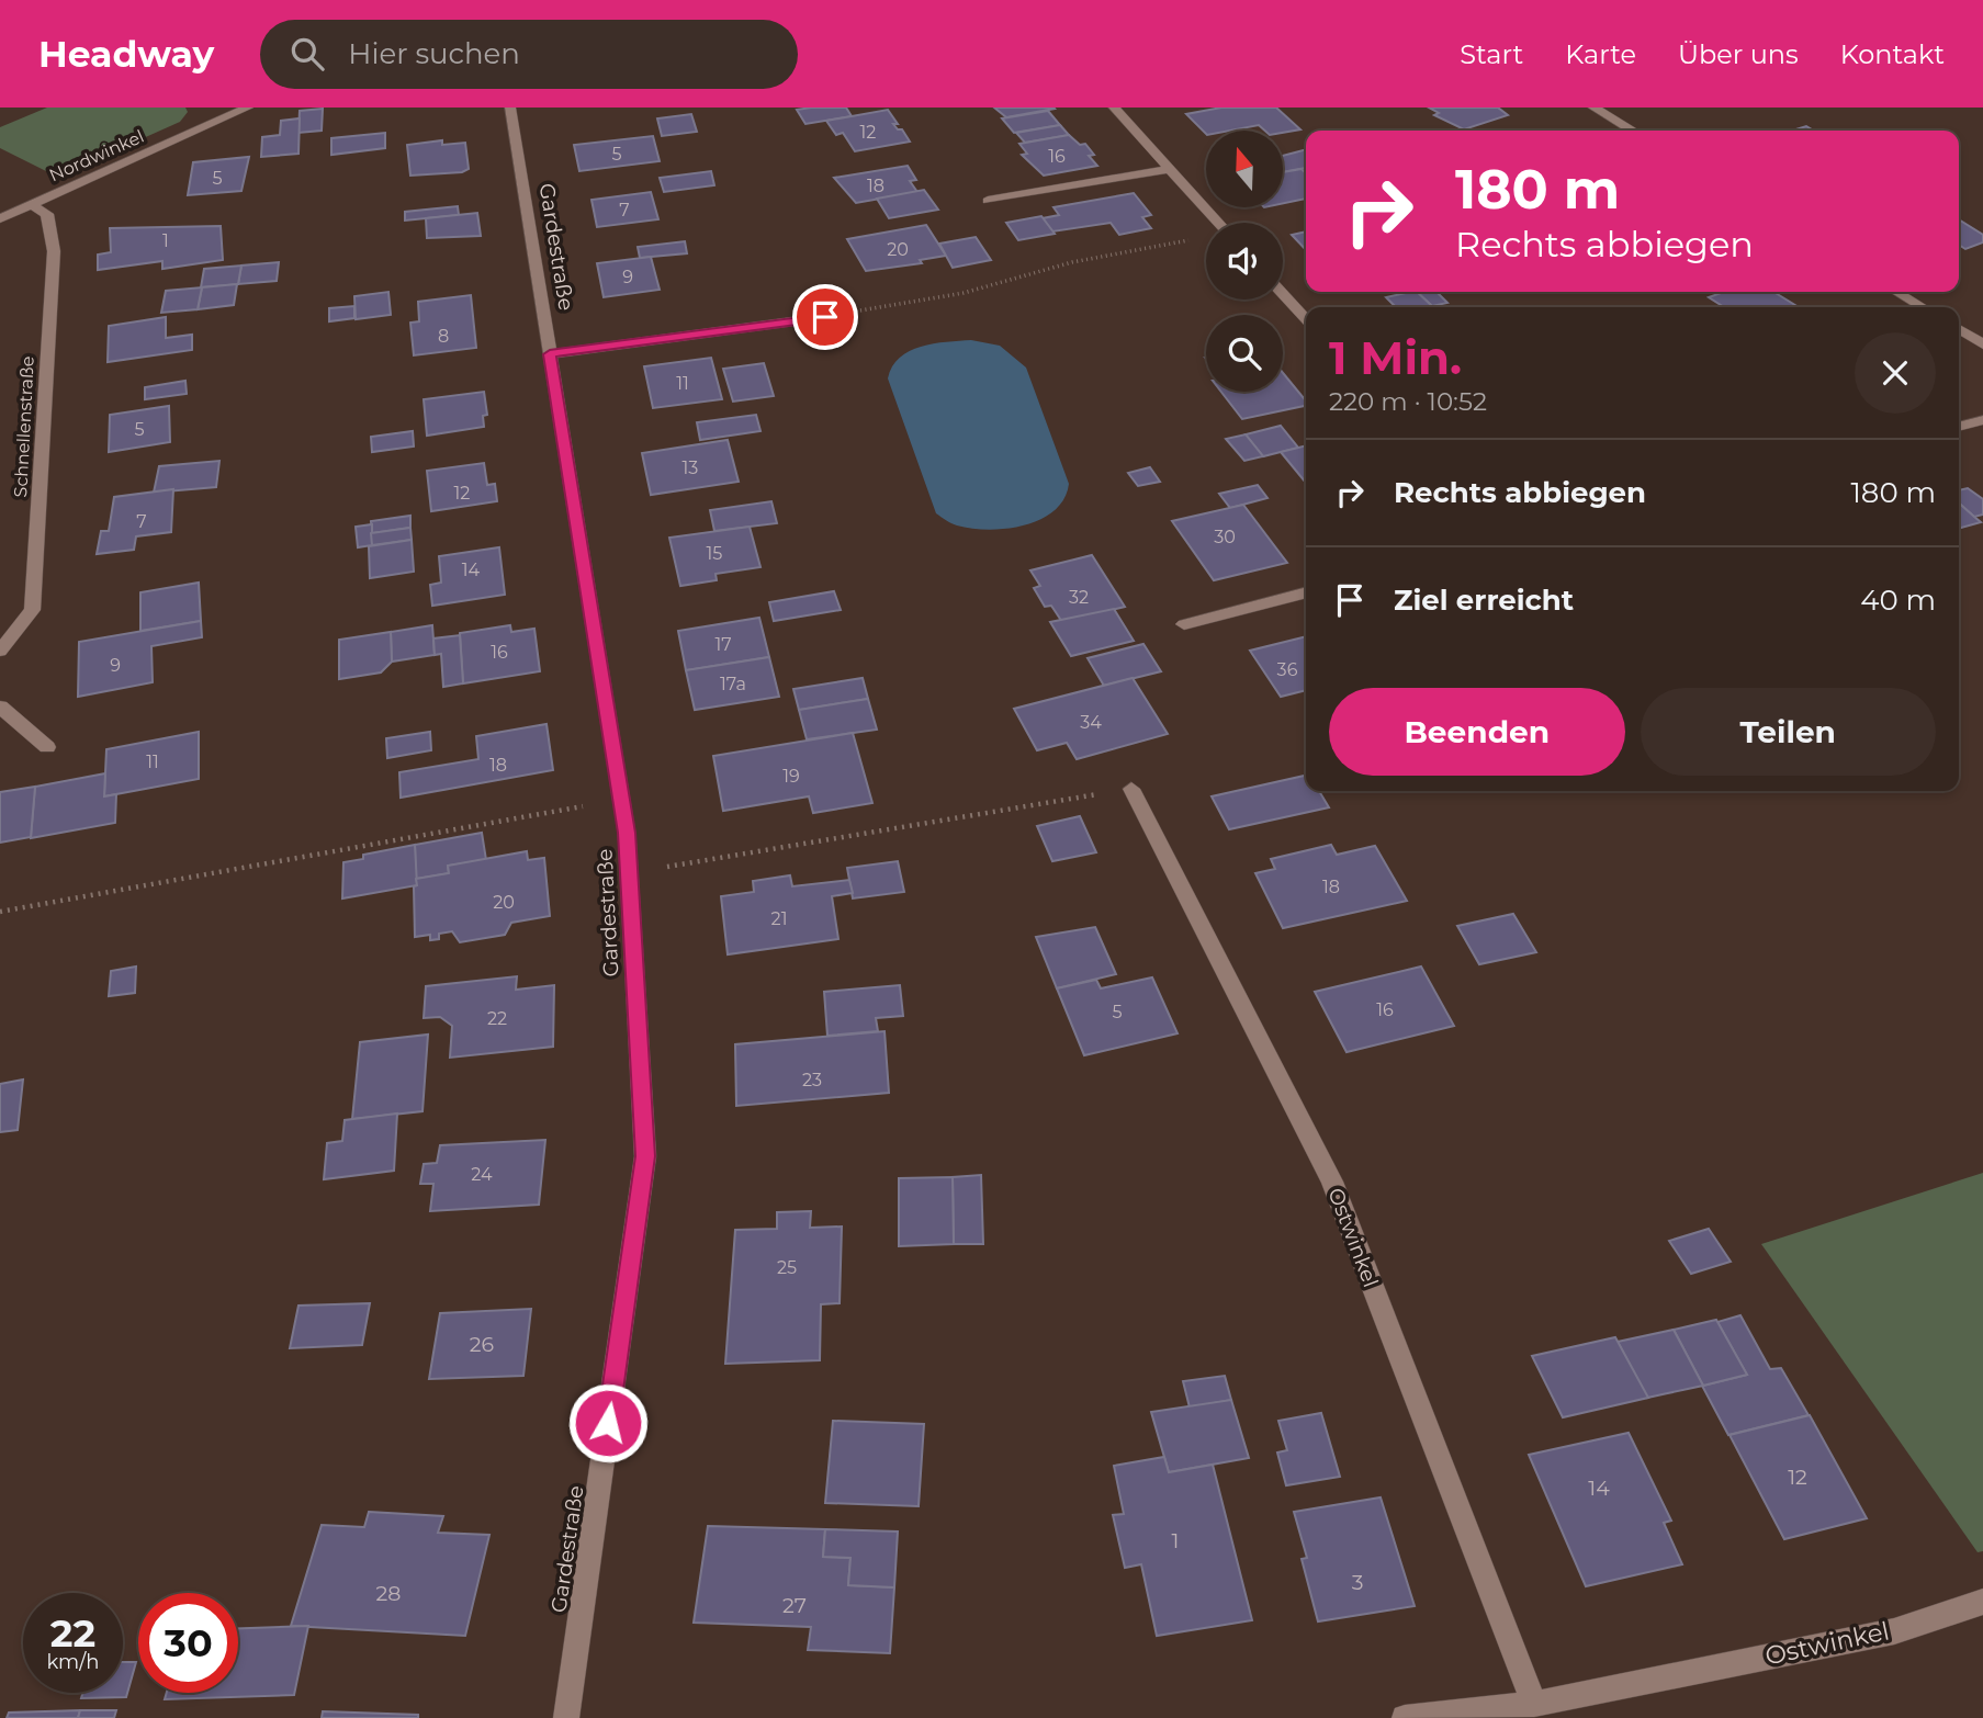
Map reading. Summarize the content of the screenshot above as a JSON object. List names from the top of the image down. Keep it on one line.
{"streets":{"street":["Nordwinkel","Gardestraße","Schnellenstraße","Ostwinkel"]},"crossings":[["Nordwinkel","Schnellenstraße"]],"house_numbers":["12","5","16","5","18","7","1","20","9","8","11","5","13","12","7","30","15","14","32","17","16","9","36","17a","34","11","18","19","18","20","21","16","5","22","23","24","25","26","12","14","1","3","28","27"],"north":"top","page":{"header":"Headway","search":"Hier suchen","nav":["Start","Karte","Über uns","Kontakt"],"turn":["180 m","Rechts abbiegen"],"heading":["1 Min.","220 m · 10:52"],"list":[{"name":"Rechts abbiegen","value":"180 m"},{"name":"Ziel erreicht","value":"40 m"}],"buttons":["Beenden","Teilen"],"speed":"22 km/h","limit":"30"}}
